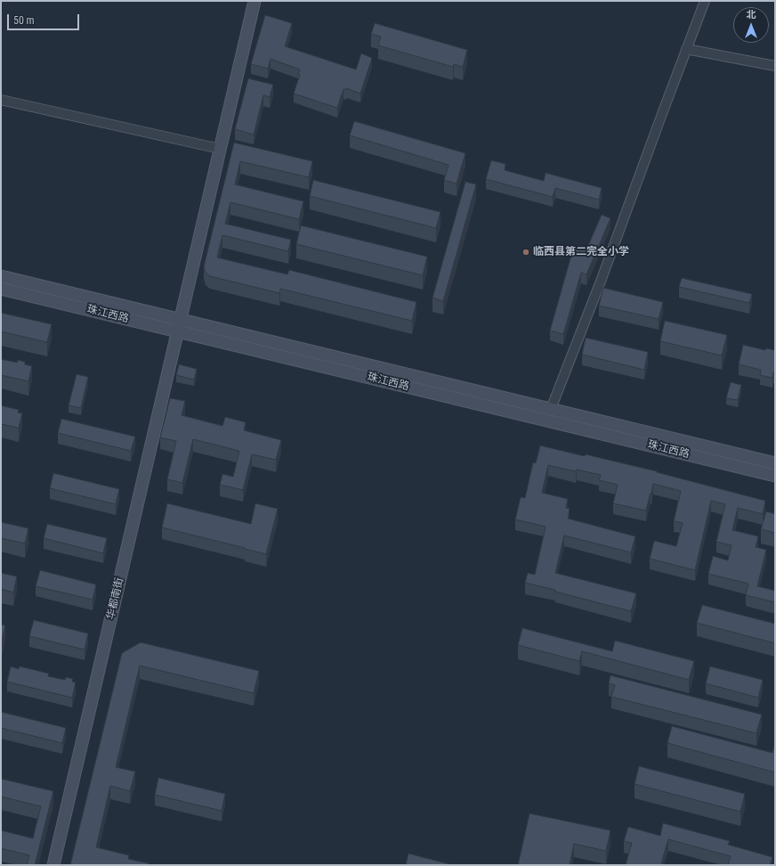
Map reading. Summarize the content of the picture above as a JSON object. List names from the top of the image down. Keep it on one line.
{"streets":{"main road":["珠江西路","华都南街"]},"crossings":[["珠江西路","华都南街"]],"places":["临西县第二完全小学"],"scale_bar":"50 m","north":"top"}
